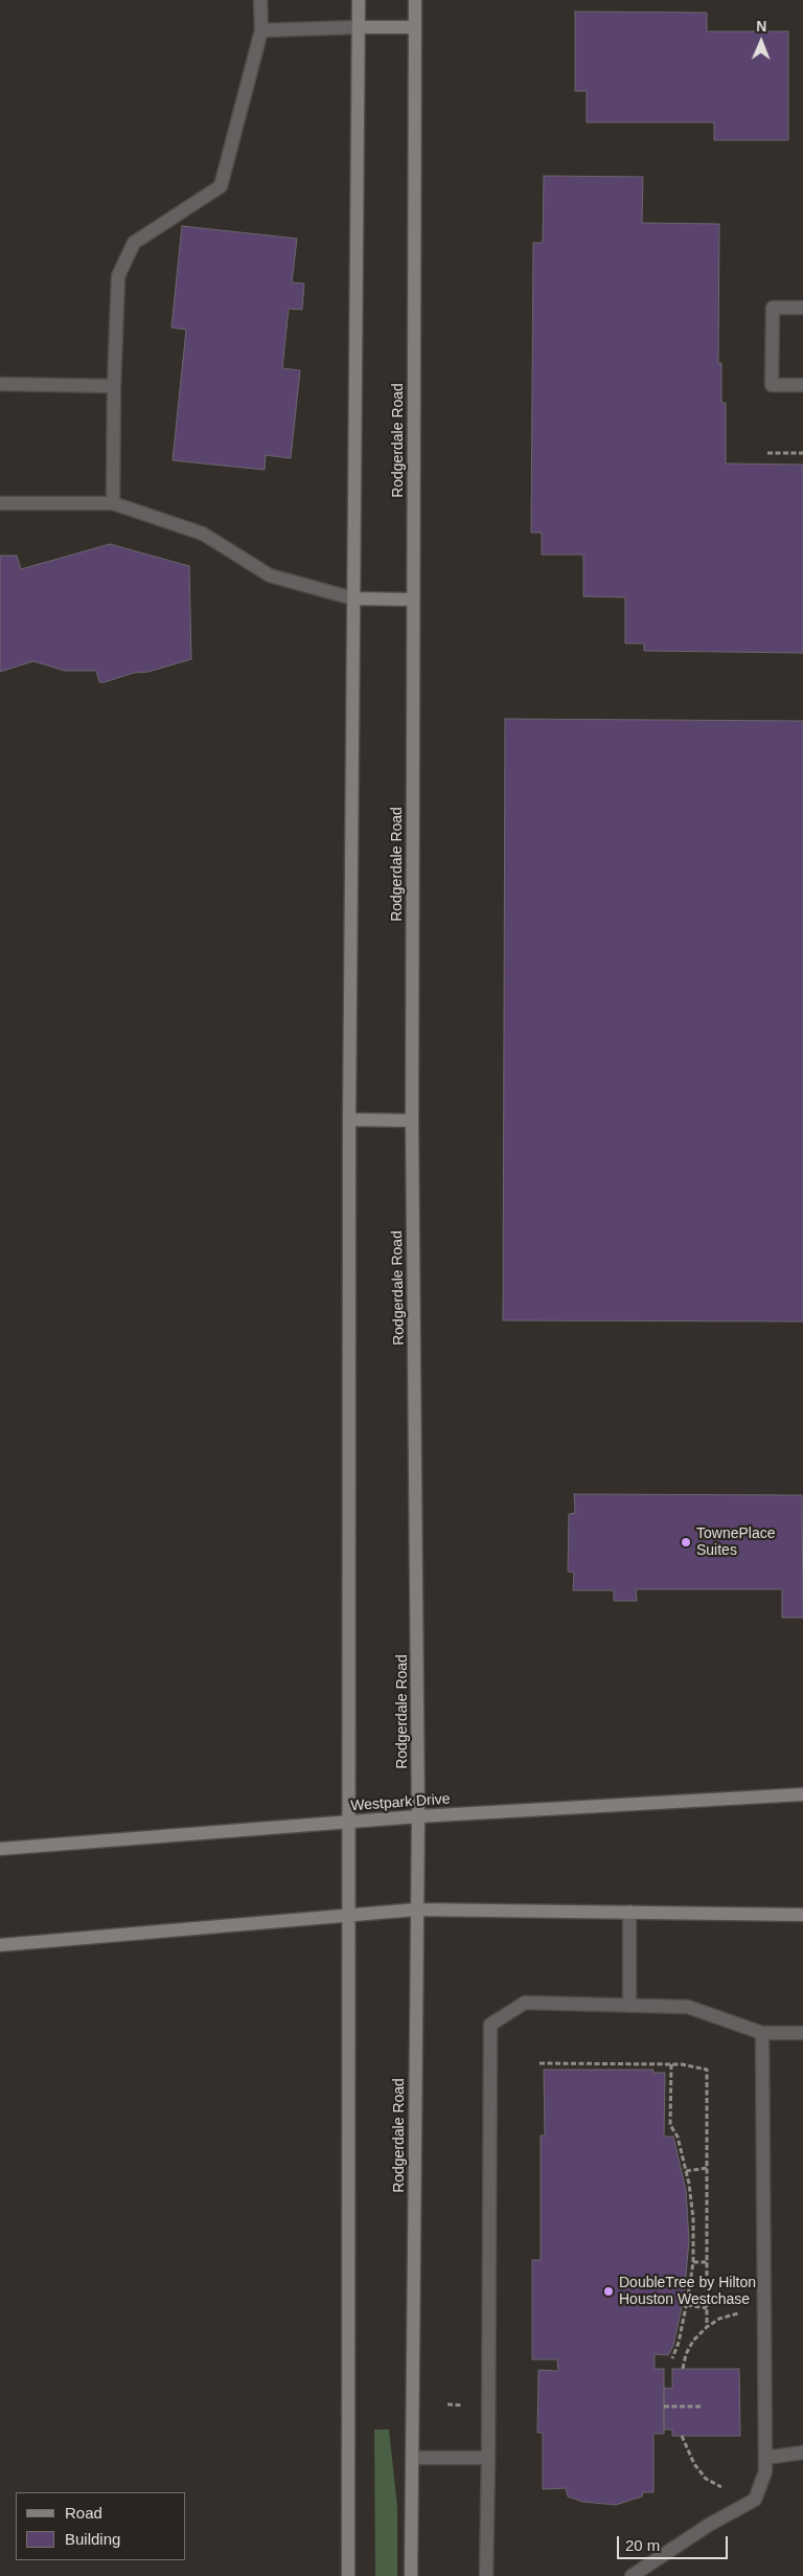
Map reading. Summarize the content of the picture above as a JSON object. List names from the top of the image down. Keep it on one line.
{"streets":{"street":["Rodgerdale Road","Westpark Drive"]},"crossings":[["Rodgerdale Road","Westpark Drive"]],"places":["TownePlace Suites","DoubleTree by Hilton Houston Westchase"],"legend":["Road","Building"],"scale_bar":"20 m","north":"top"}
